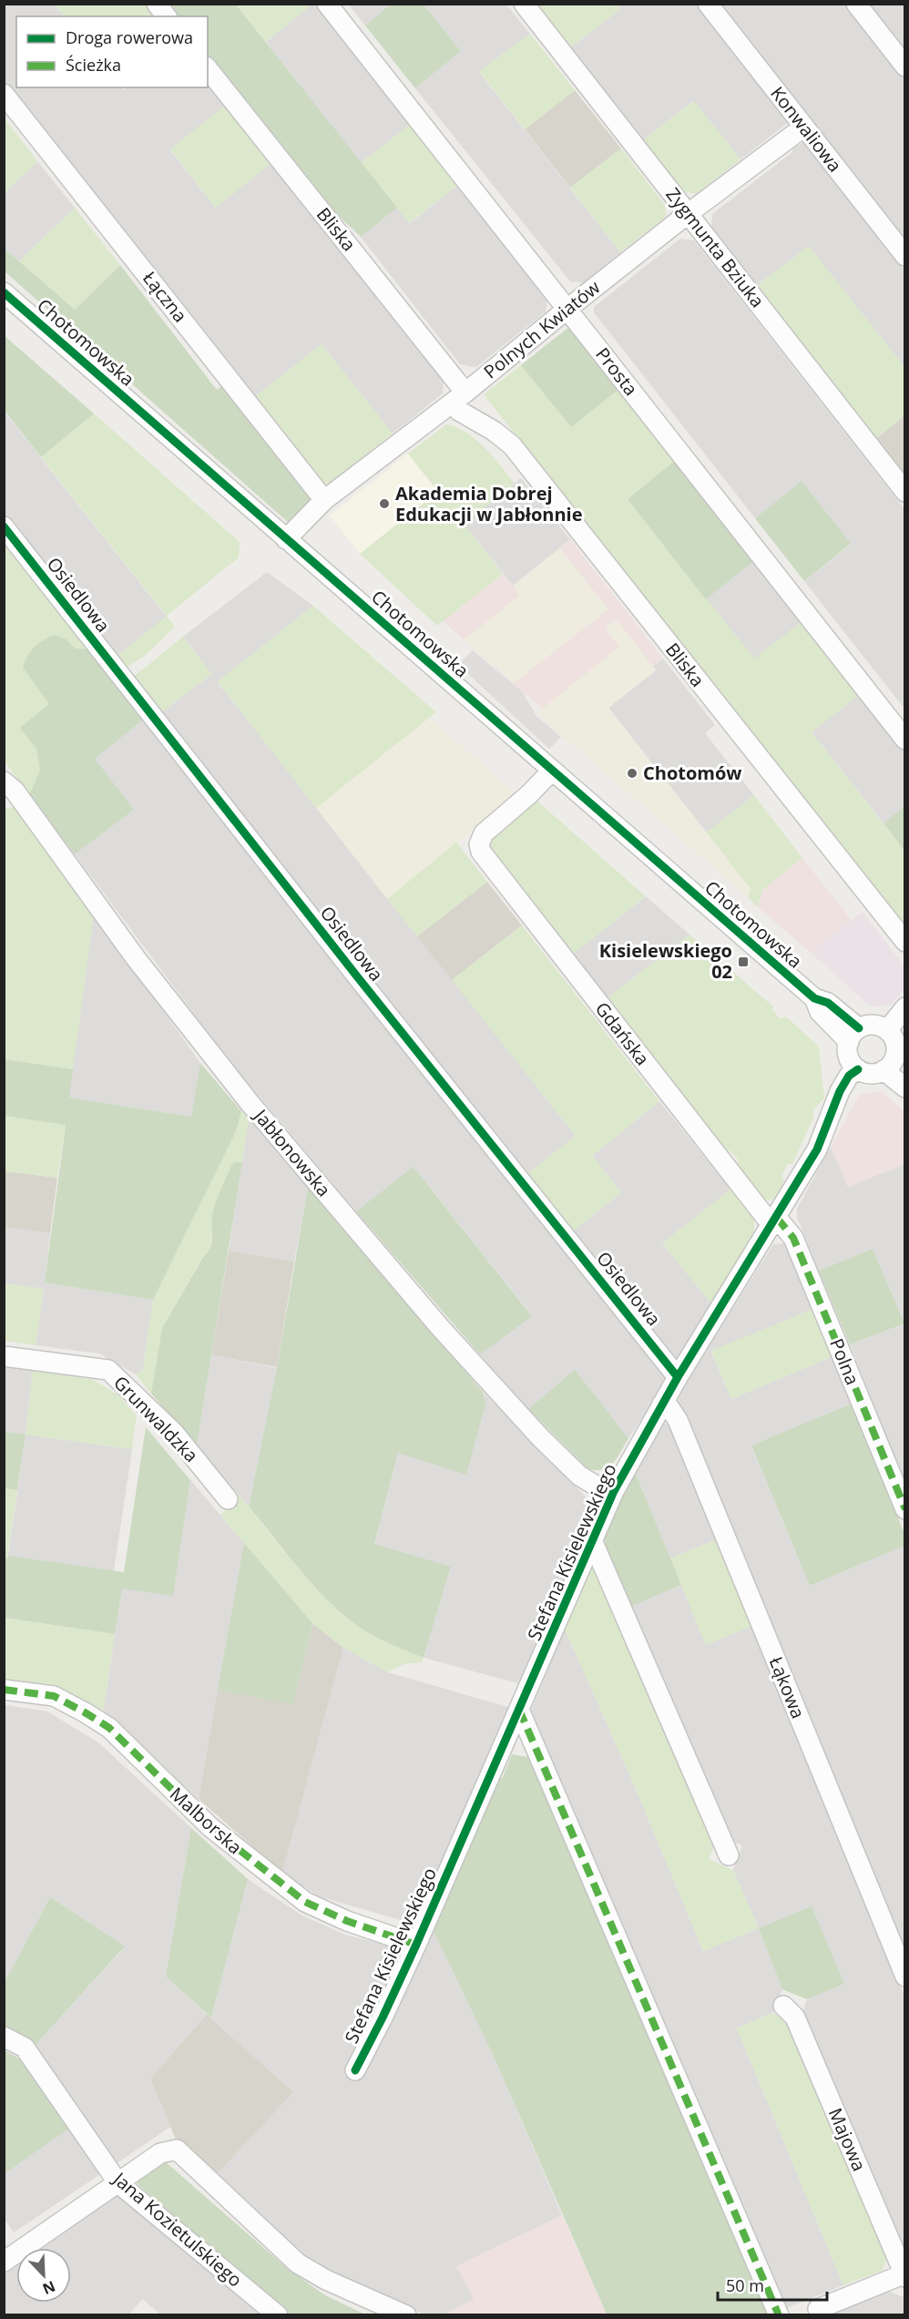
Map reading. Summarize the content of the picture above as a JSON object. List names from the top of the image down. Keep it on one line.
{"streets":{"street":["Konwaliowa","Bliska","Zygmunta Bziuka","Łączna","Polnych Kwiatów","Chotomowska","Prosta","Osiedlowa","Gdańska","Jabłonowska","Polna","Grunwaldzka","Stefana Kisielewskiego","Łąkowa","Malborska","Majowa","Jana Kozietulskiego"]},"crossings":[["Konwaliowa","Polnych Kwiatów"],["Bliska","Polnych Kwiatów"],["Zygmunta Bziuka","Polnych Kwiatów"],["Łączna","Polnych Kwiatów"],["Polnych Kwiatów","Chotomowska"],["Polnych Kwiatów","Prosta"],["Chotomowska","Gdańska"],["Chotomowska","Stefana Kisielewskiego"],["Osiedlowa","Stefana Kisielewskiego"],["Gdańska","Polna"],["Gdańska","Stefana Kisielewskiego"],["Jabłonowska","Stefana Kisielewskiego"],["Polna","Stefana Kisielewskiego"],["Stefana Kisielewskiego","Łąkowa"],["Stefana Kisielewskiego","Malborska"]],"places":{"other":["Akademia Dobrej Edukacji w Jabłonnie","Chotomów"],"transit":["Kisielewskiego 02"]},"legend":["Droga rowerowa","Ścieżka"],"scale_bar":"50 m","north":"bottom right"}
